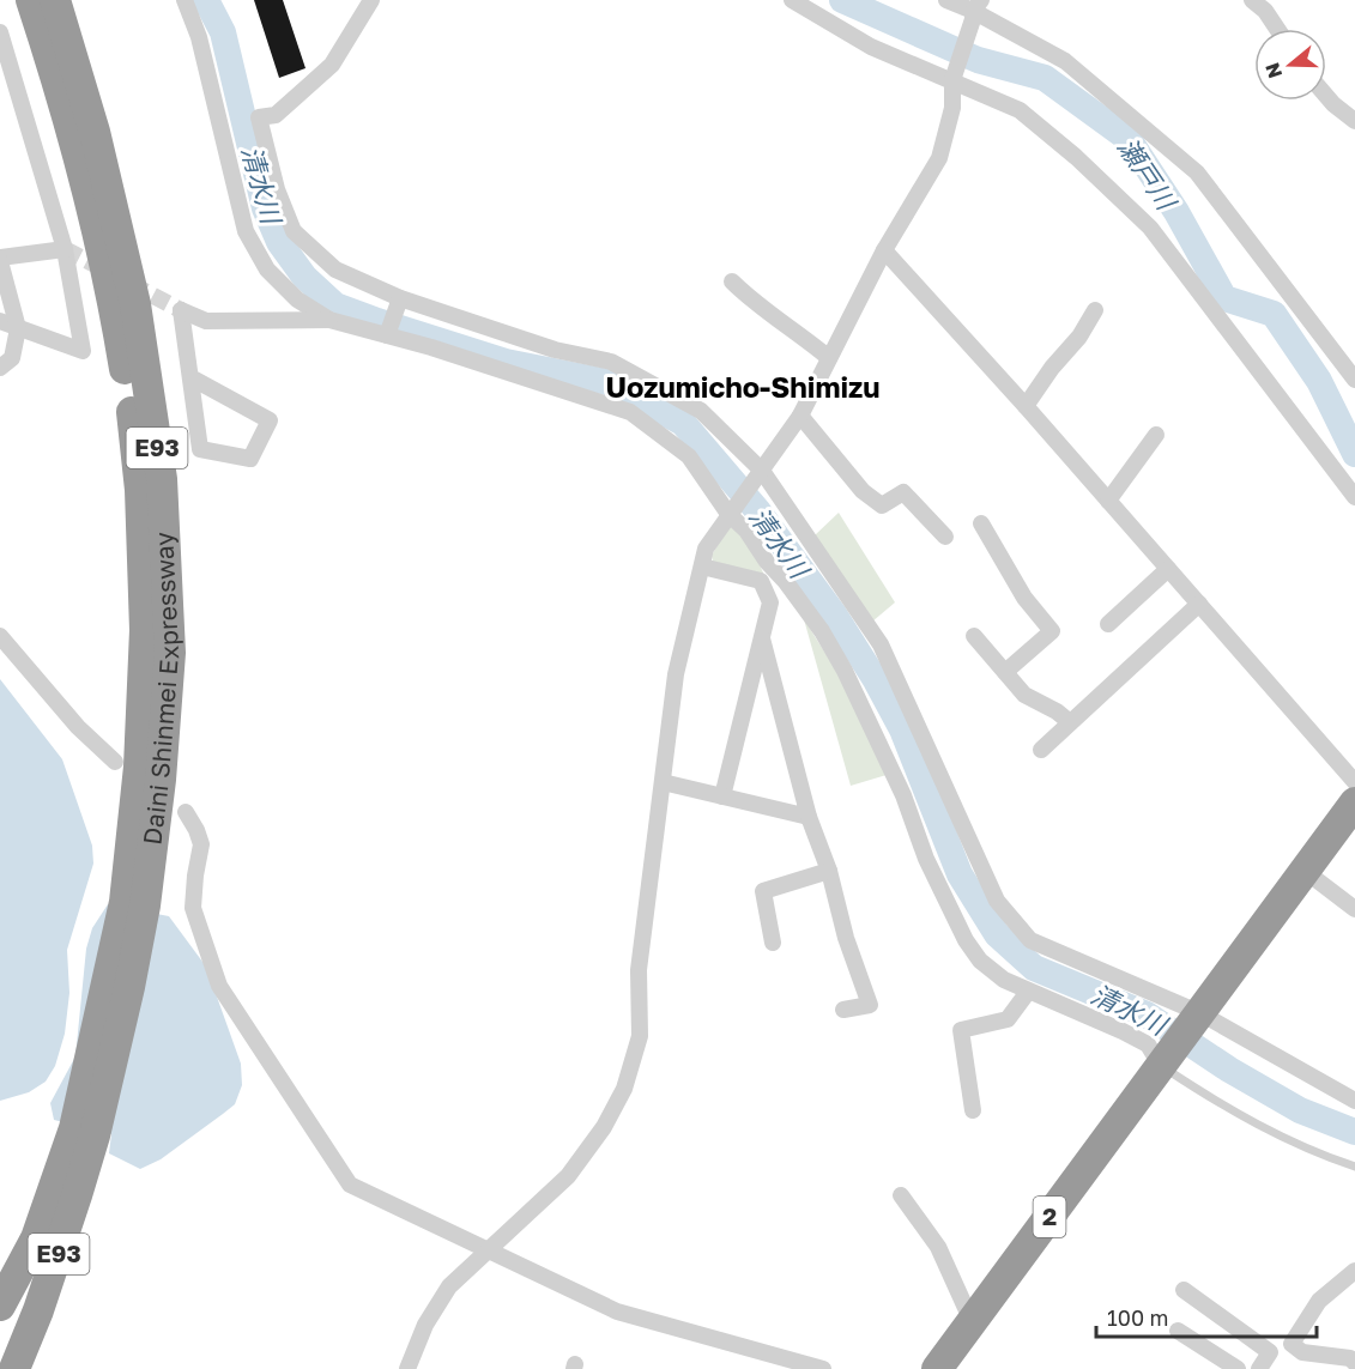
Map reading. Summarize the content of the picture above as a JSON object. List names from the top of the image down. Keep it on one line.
{"streets":{"highway":["E93","Daini Shinmei Expressway","2"]},"districts":["Uozumicho-Shimizu"],"water":["瀬戸川","清水川"],"scale_bar":"100 m","north":"left"}
